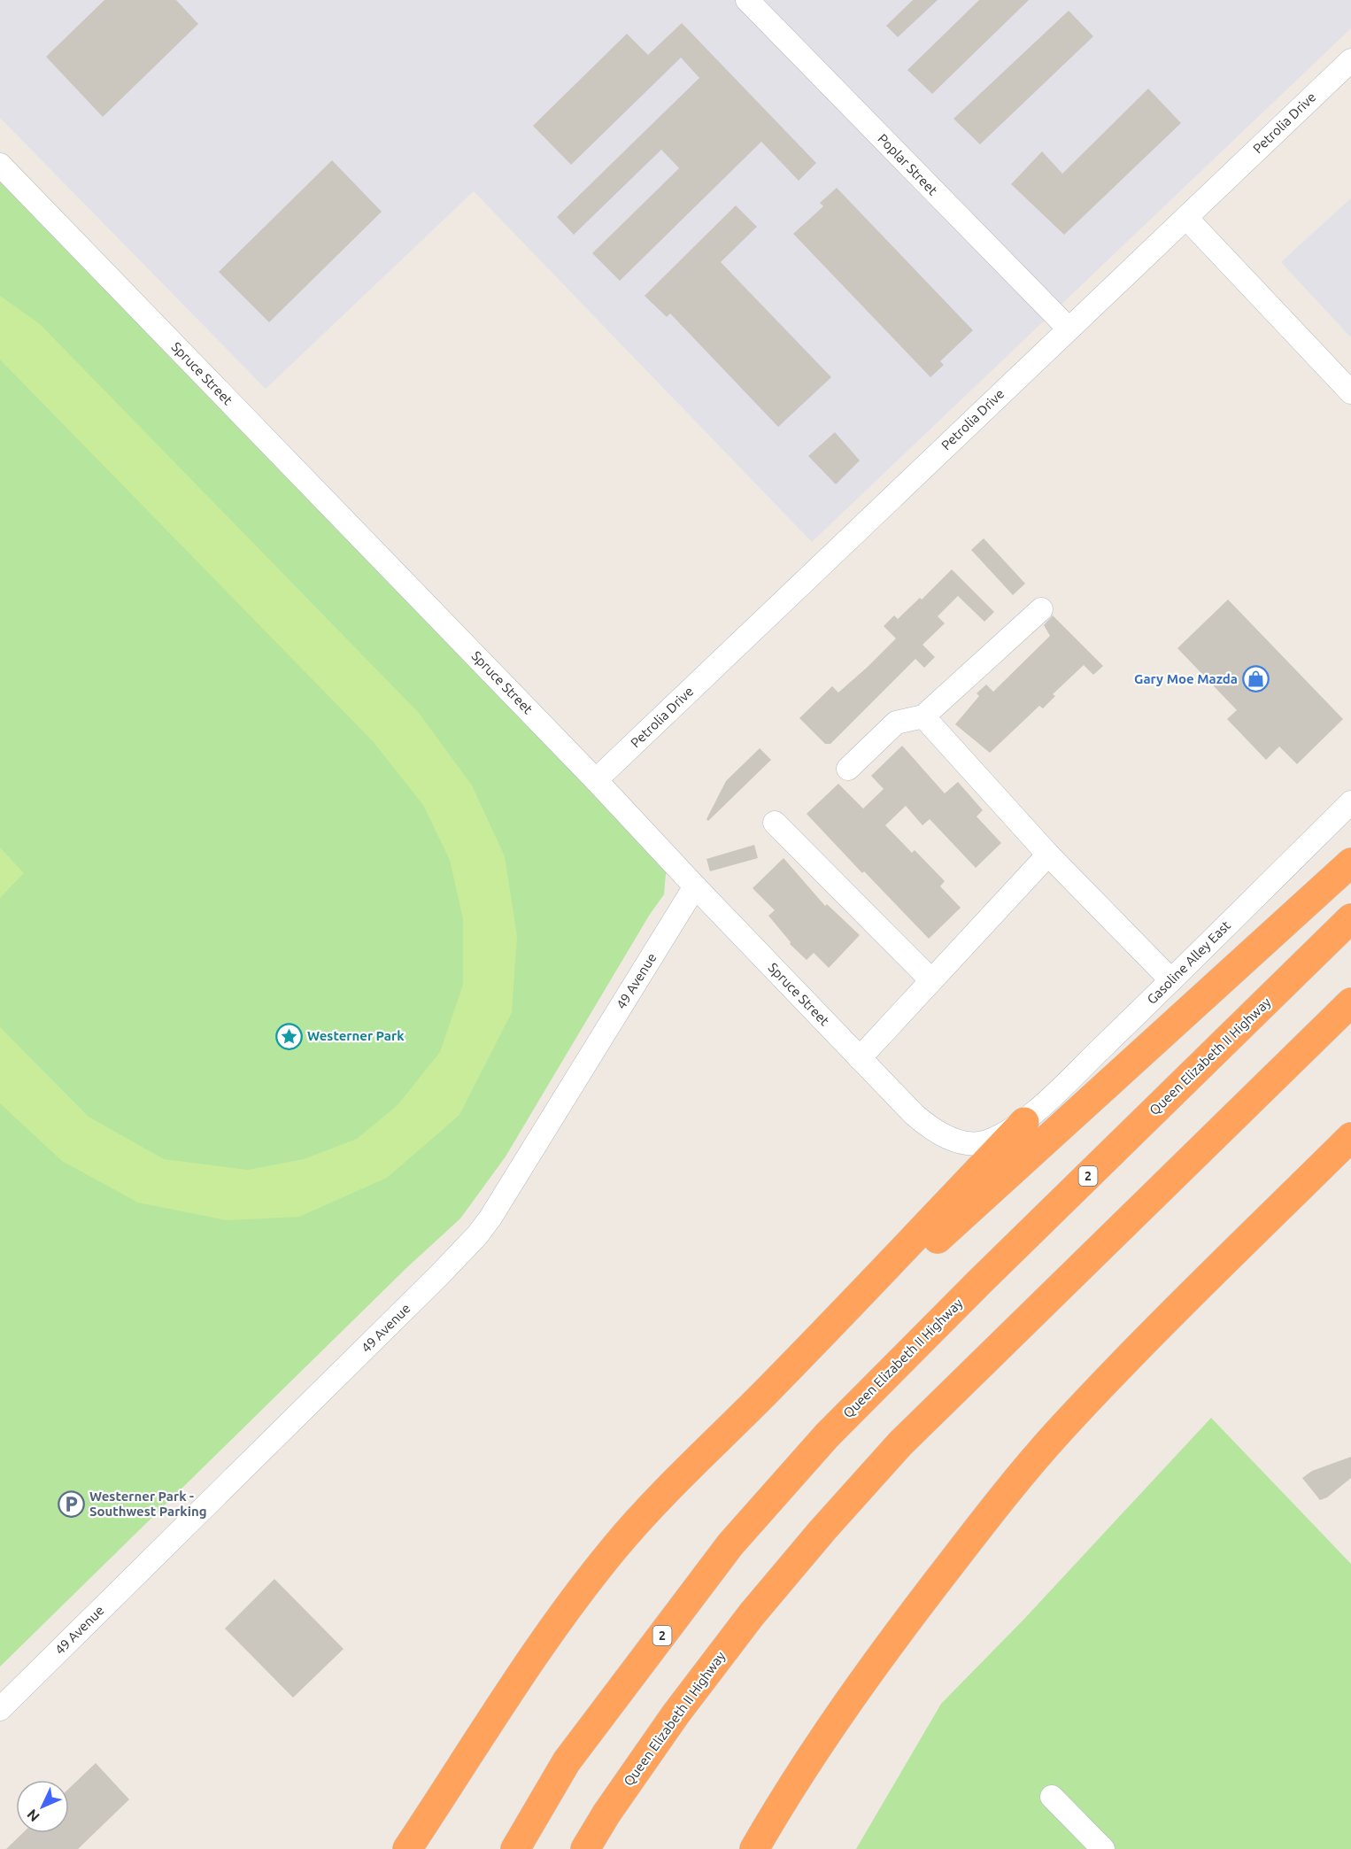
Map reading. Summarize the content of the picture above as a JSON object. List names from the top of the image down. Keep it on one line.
{"streets":{"highway":["Queen Elizabeth II Highway","2"],"street":["Petrolia Drive","Poplar Street","Spruce Street","Gasoline Alley East","49 Avenue"]},"crossings":[["Petrolia Drive","Poplar Street"],["Petrolia Drive","Spruce Street"],["Spruce Street","Gasoline Alley East"],["Spruce Street","49 Avenue"]],"places":{"shop":["Gary Moe Mazda"],"place":["Westerner Park"],"parking":["Westerner Park - Southwest Parking"]},"north":"bottom left"}
